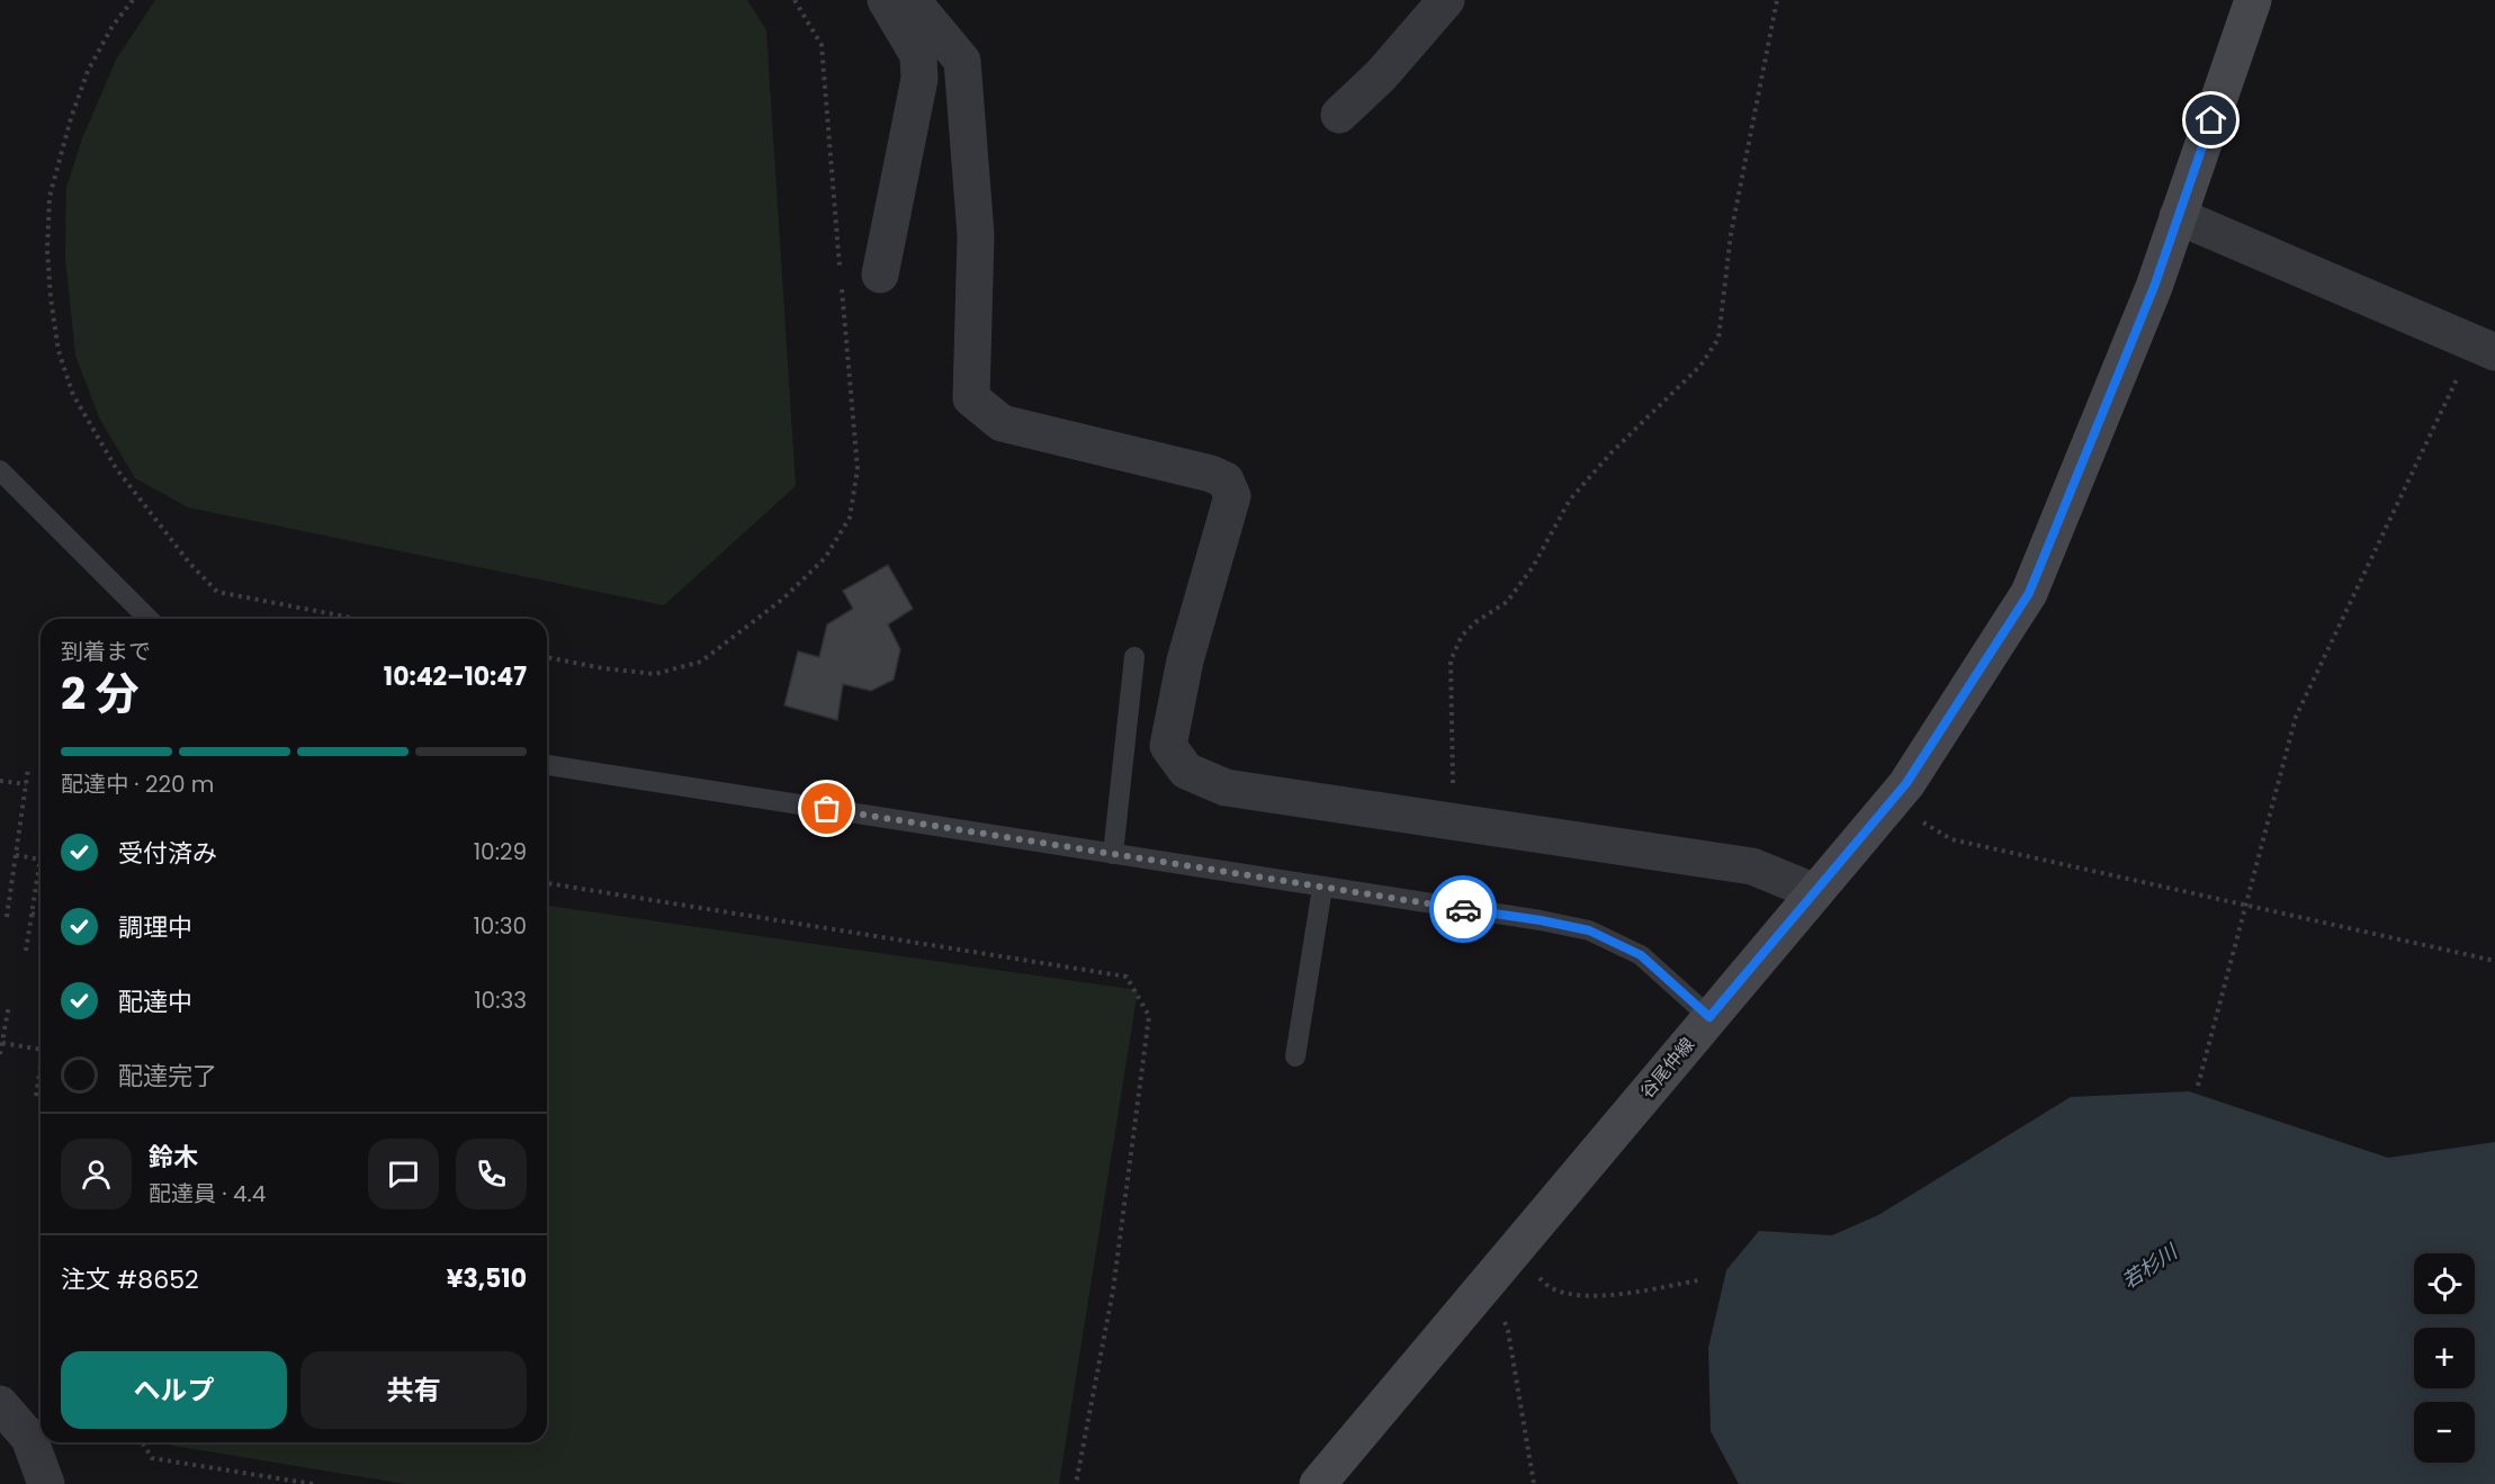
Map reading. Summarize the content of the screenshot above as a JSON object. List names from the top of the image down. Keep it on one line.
{"streets":{"main road":["谷尾仲線"]},"water":["若杉川"],"page":{"heading":["2 分","到着まで","10:42–10:47"],"panel":["鈴木","配達員 · 4.4","注文 #8652","¥3,510"],"bar":"配達中 · 220 m","list":[["受付済み","10:29"],["調理中","10:30"],["配達中","10:33"],"配達完了"],"map_buttons":["+","−"],"buttons":["ヘルプ","共有"]}}
